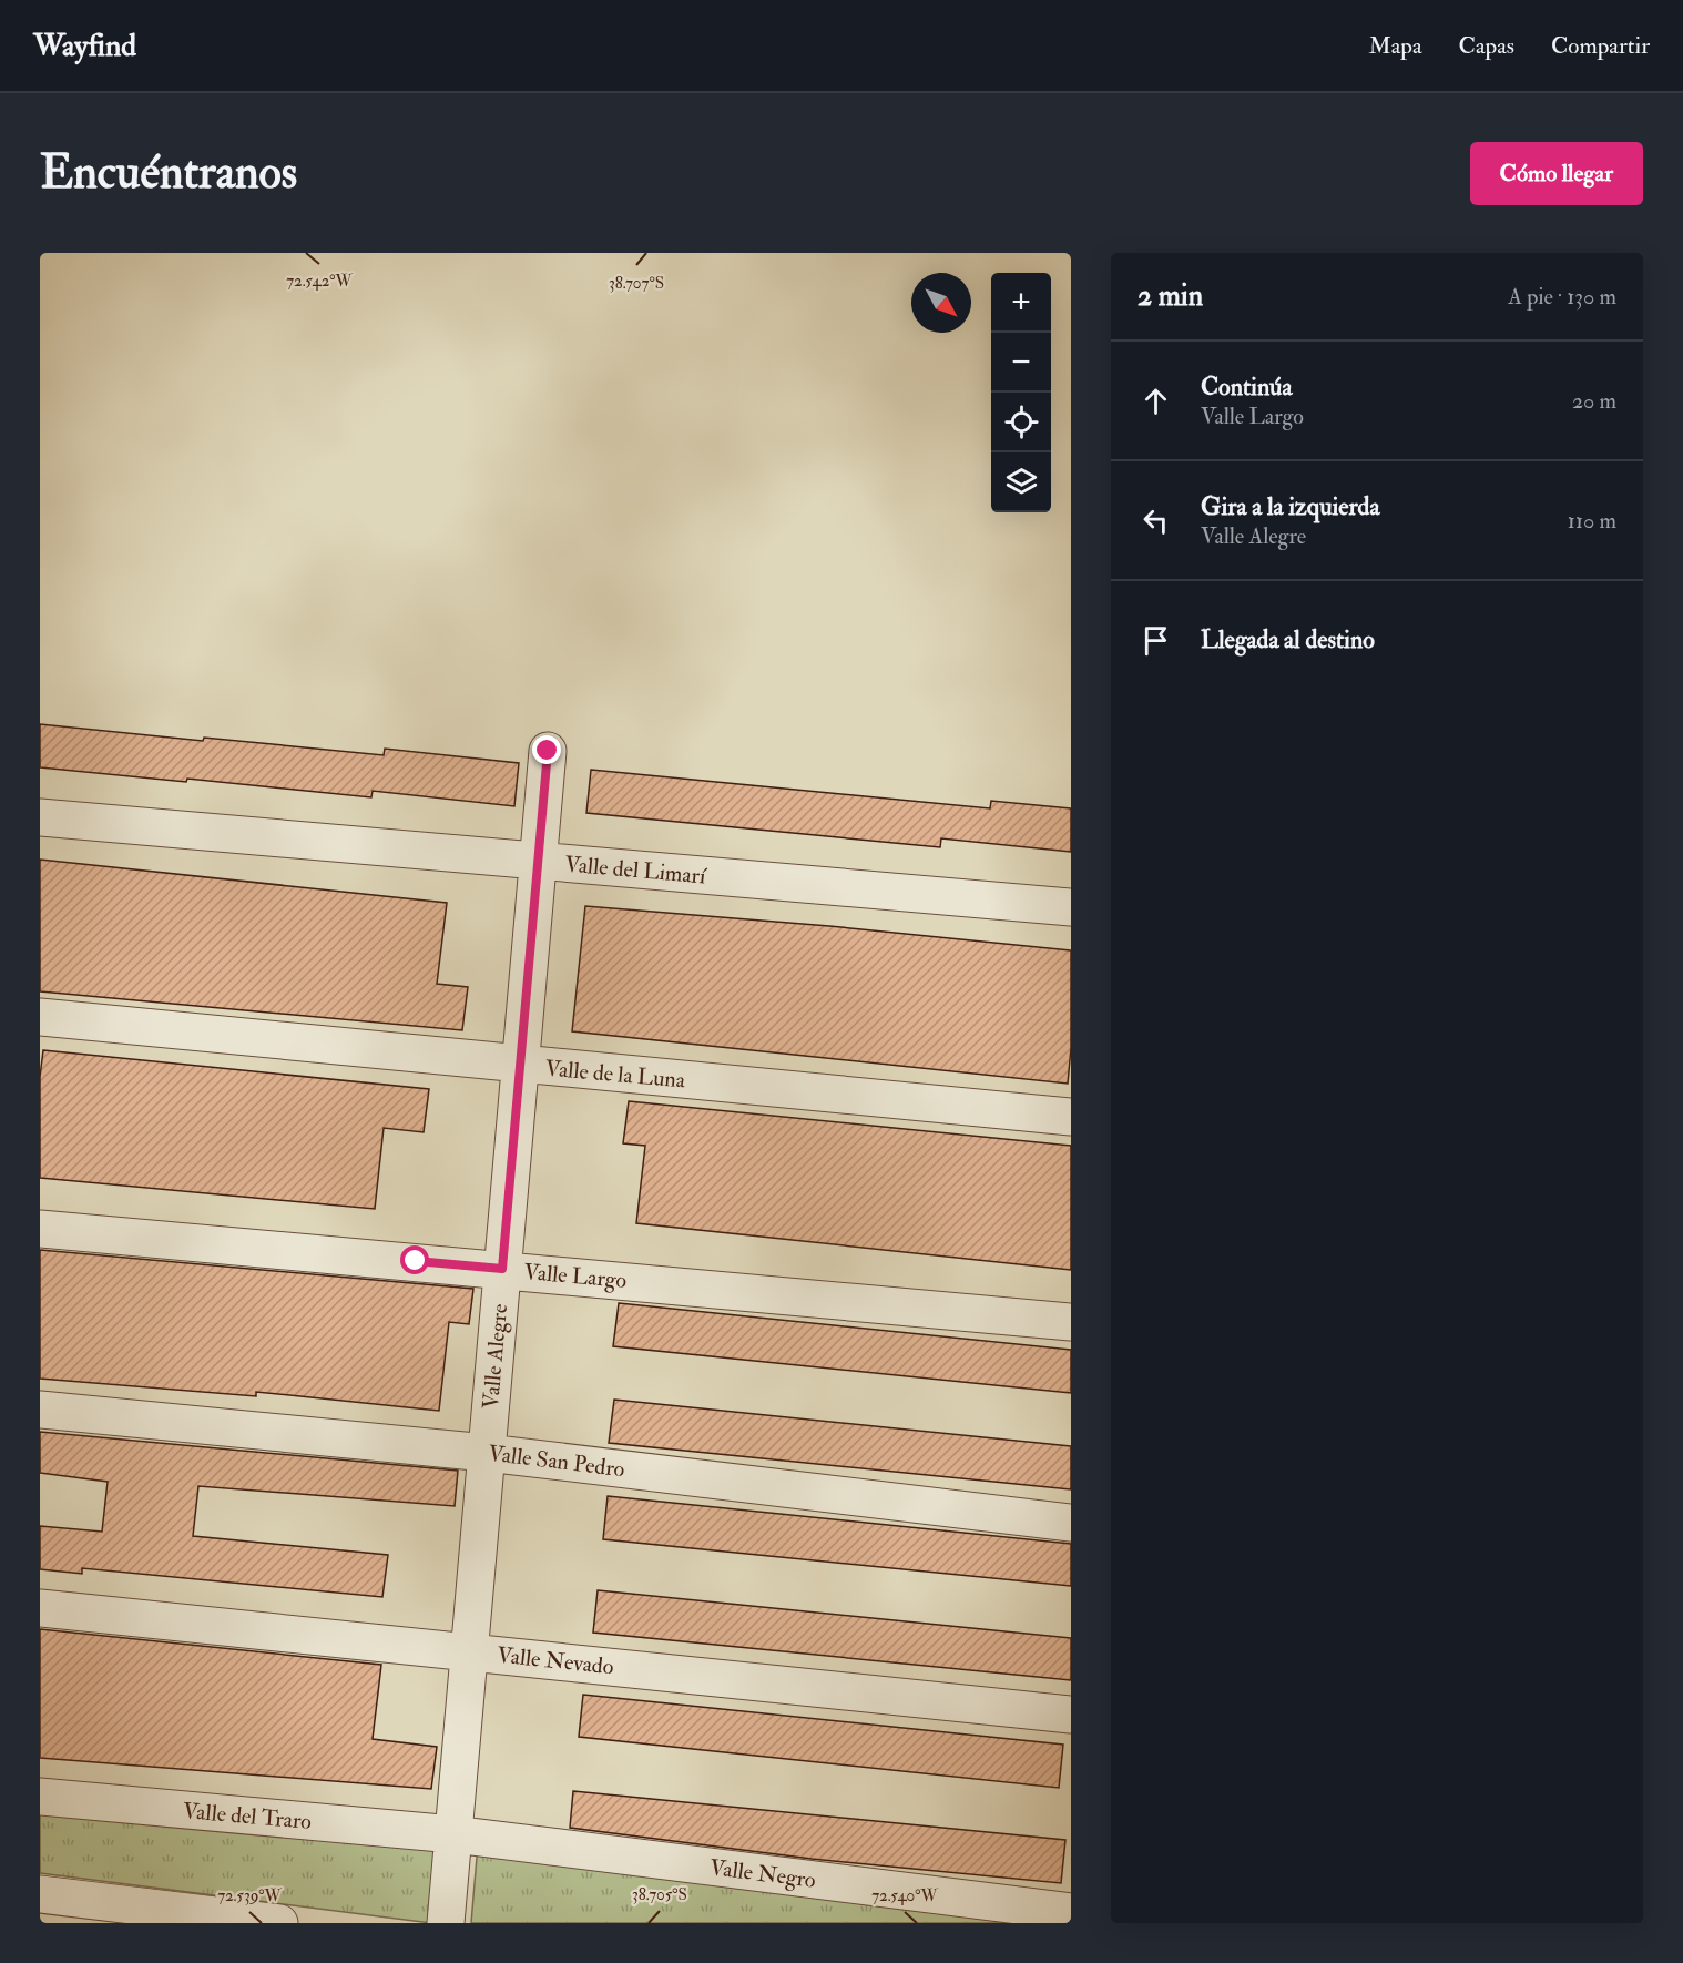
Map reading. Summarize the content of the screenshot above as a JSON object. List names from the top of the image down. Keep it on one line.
{"streets":{"street":["Valle del Limarí","Valle de la Luna","Valle Largo","Valle Alegre","Valle San Pedro","Valle Nevado","Valle del Traro","Valle Negro"]},"crossings":[["Valle del Limarí","Valle Alegre"],["Valle de la Luna","Valle Alegre"],["Valle Largo","Valle Alegre"],["Valle Alegre","Valle San Pedro"],["Valle Alegre","Valle Nevado"],["Valle Alegre","Valle del Traro"],["Valle Alegre","Valle Negro"],["Valle del Traro","Valle Negro"]],"north":"bottom right","page":{"header":"Wayfind","nav":["Mapa","Capas","Compartir"],"buttons":"Cómo llegar","title":"Encuéntranos","heading":["2 min","A pie · 130 m"],"map_buttons":["+","−"],"list":[["Continúa","Valle Largo","20 m"],["Gira a la izquierda","Valle Alegre","110 m"],"Llegada al destino"]},"coordinates":["72.542°W","38.707°S","38.705°S","72.539°W","72.540°W"]}
